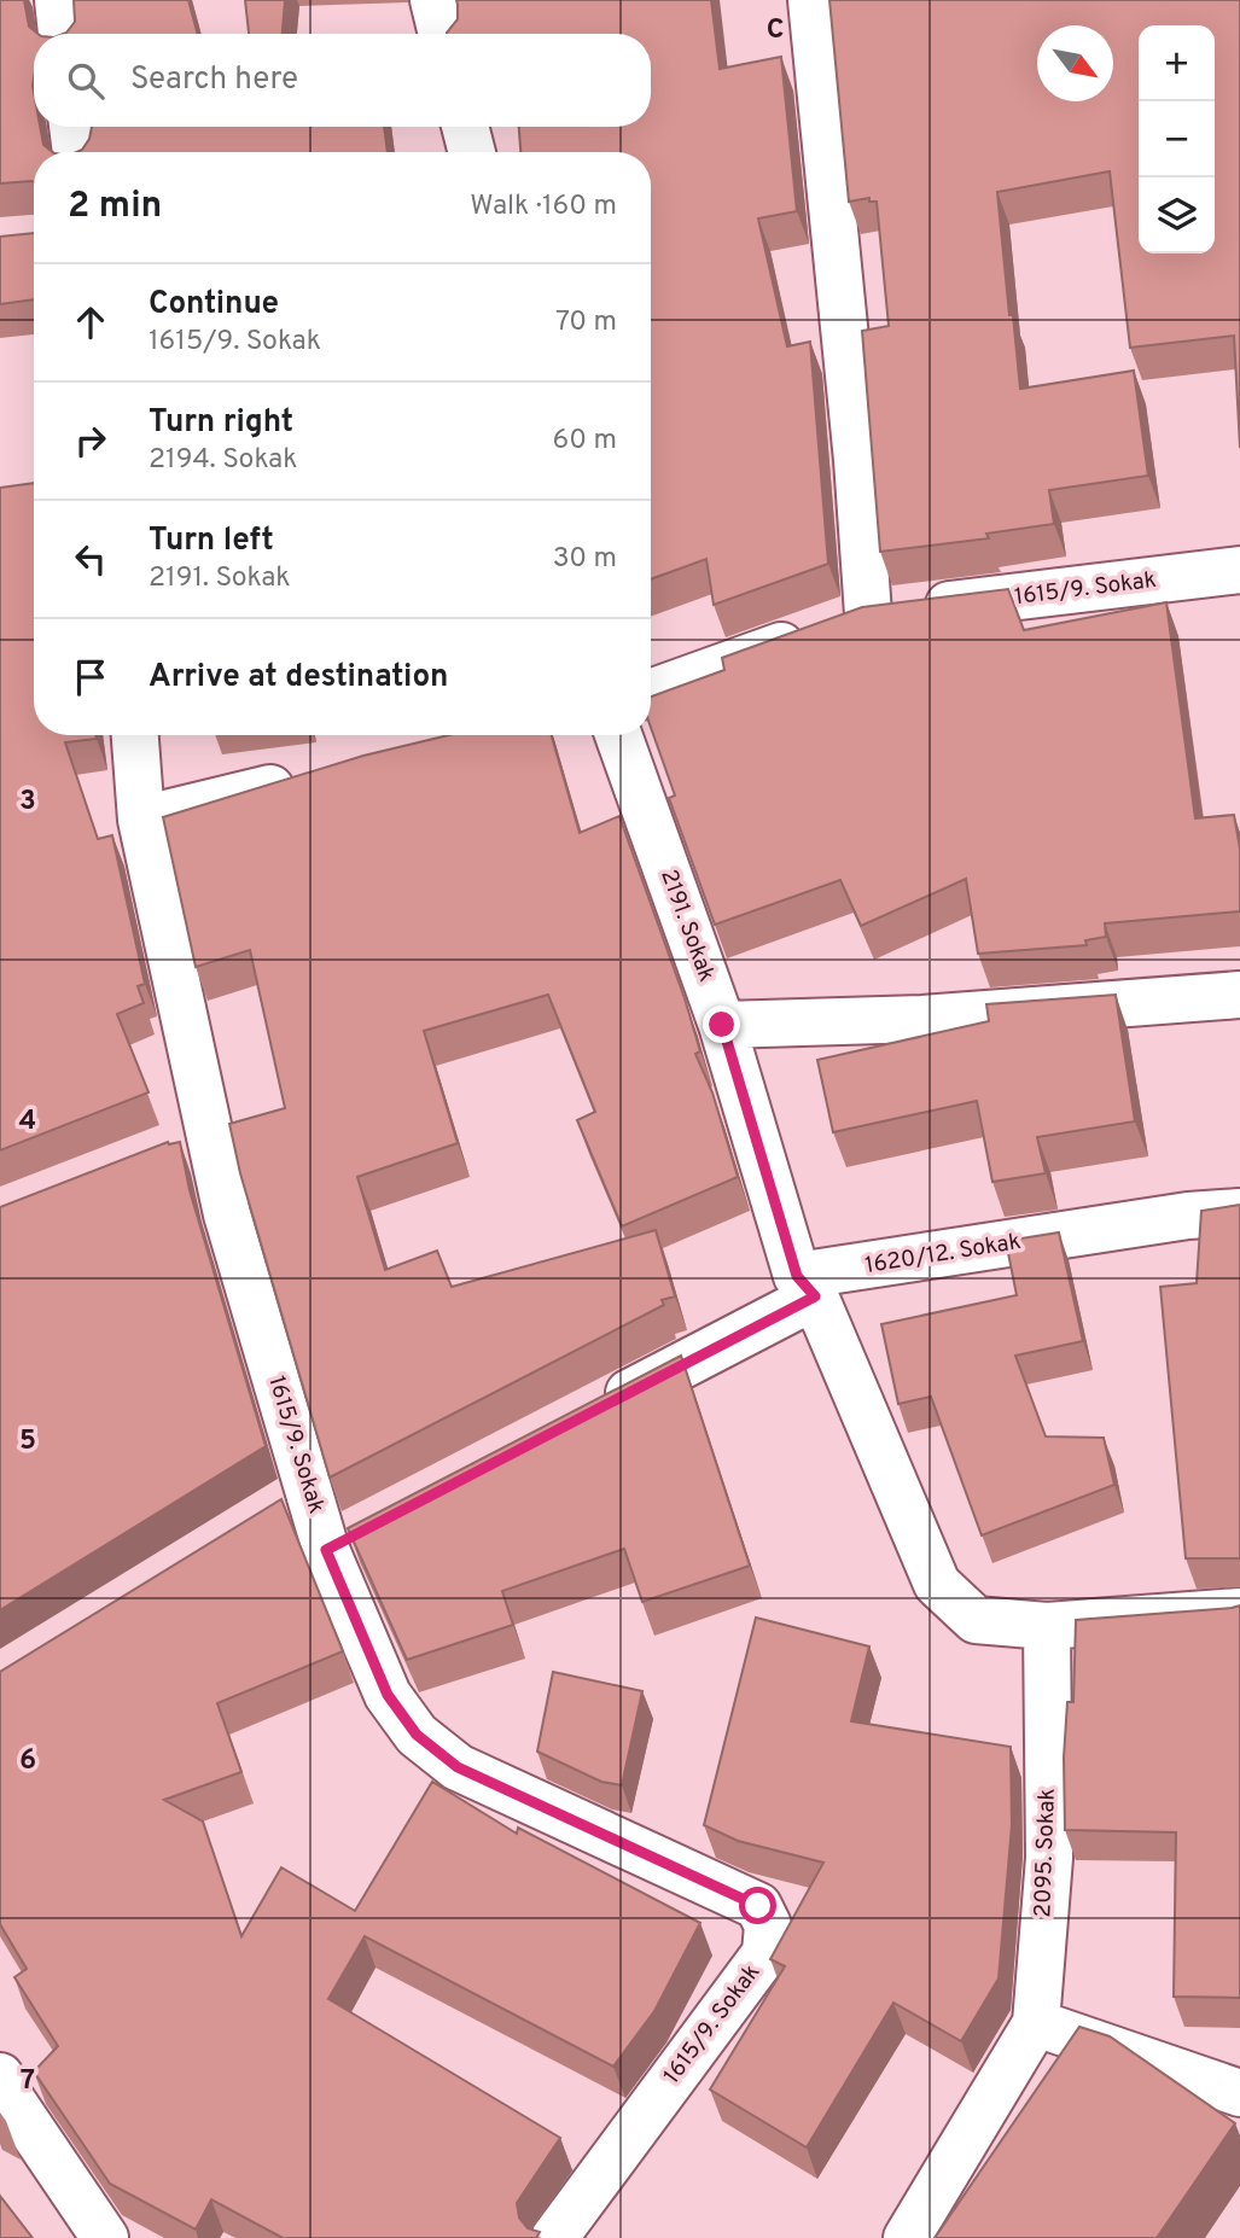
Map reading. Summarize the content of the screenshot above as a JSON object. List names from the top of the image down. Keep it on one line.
{"streets":{"street":["1615/9. Sokak","2191. Sokak","1620/12. Sokak","2095. Sokak"]},"crossings":[["2191. Sokak","1620/12. Sokak"],["2191. Sokak","2095. Sokak"]],"north":"bottom right","page":{"map_buttons":["+","−"],"search":"Search here","heading":["2 min","Walk · 160 m"],"list":[["Continue","1615/9. Sokak","70 m"],["Turn right","2194. Sokak","60 m"],["Turn left","2191. Sokak","30 m"],"Arrive at destination"]},"grid":{"columns":["C"],"rows":["3","4","5","6","7"]}}
